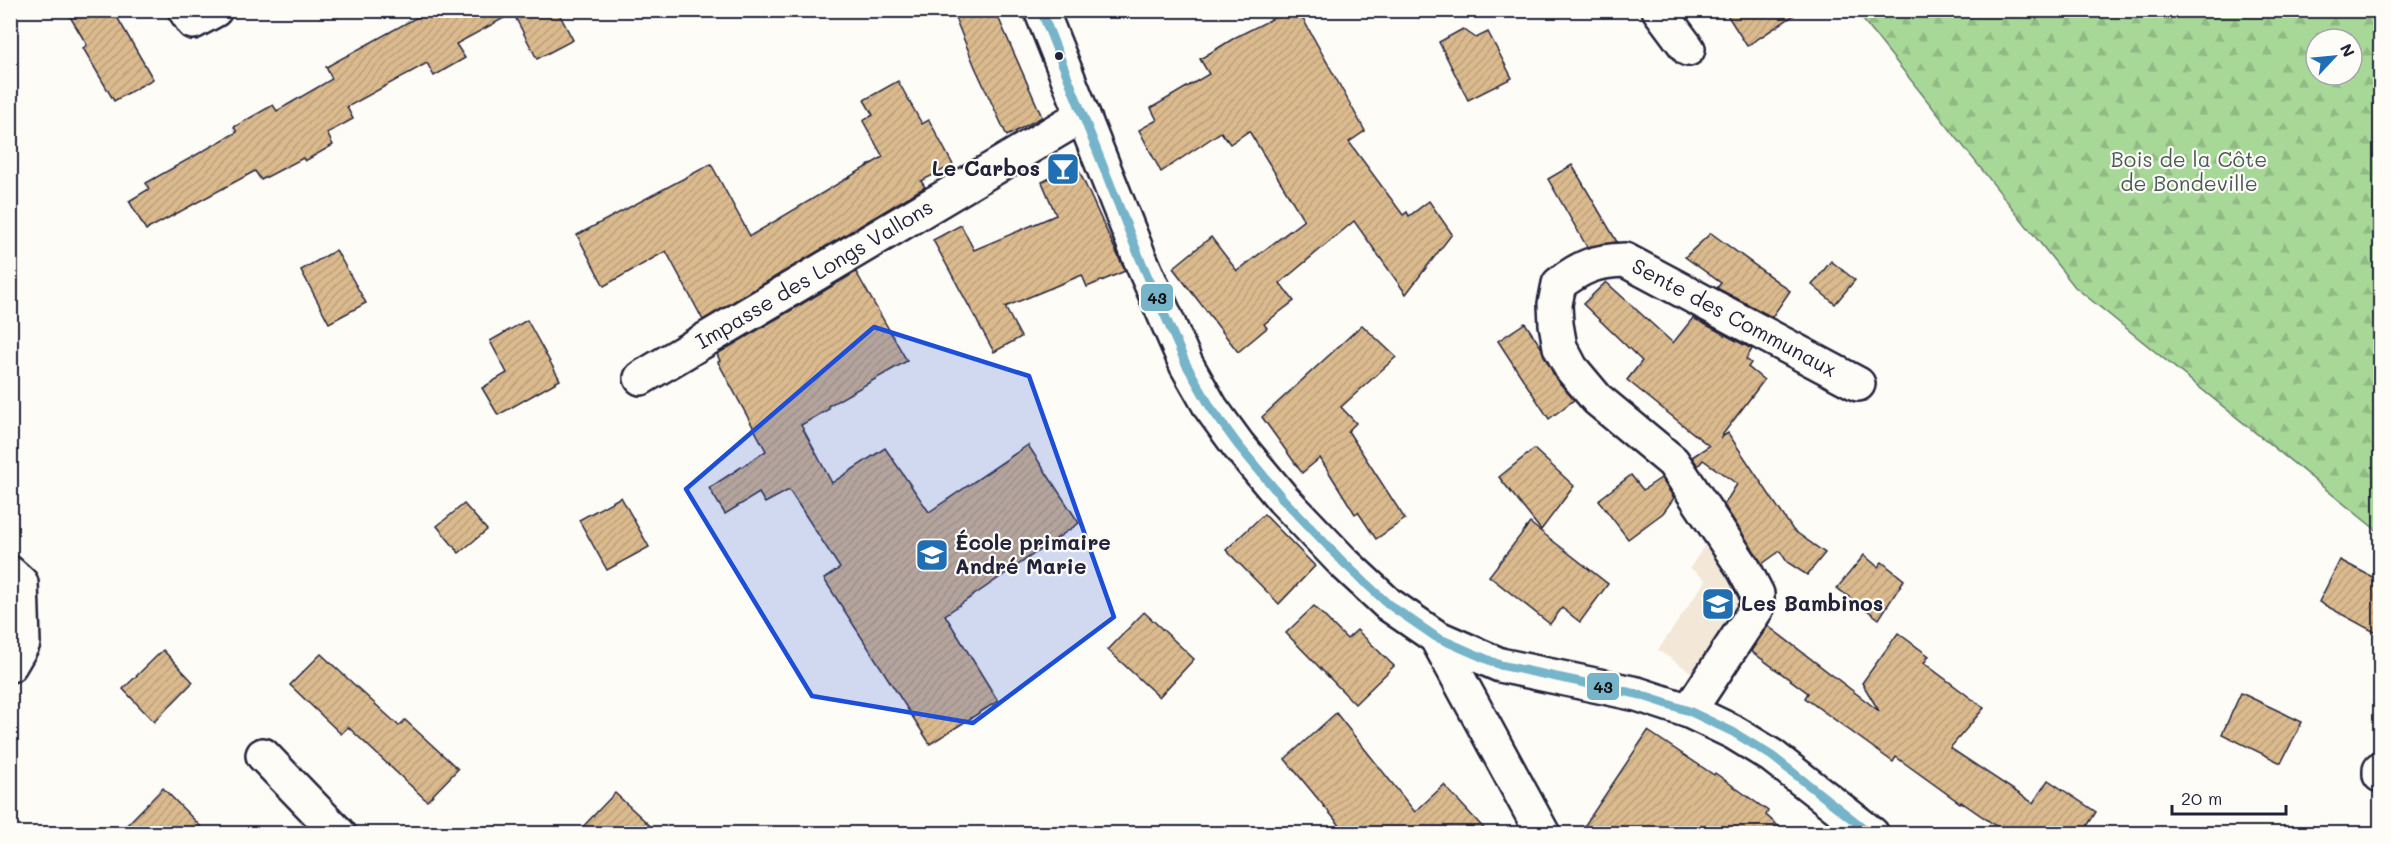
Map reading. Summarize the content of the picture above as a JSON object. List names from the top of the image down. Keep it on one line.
{"streets":{"street":["Impasse des Longs Vallons","Sente des Communaux"]},"parks":["Bois de la Côte de Bondeville"],"places":{"bar":["Le Carbos"],"school or university":["École primaire André Marie","Les Bambinos"]},"lines":["transit line 43"],"scale_bar":"20 m","north":"top right"}
